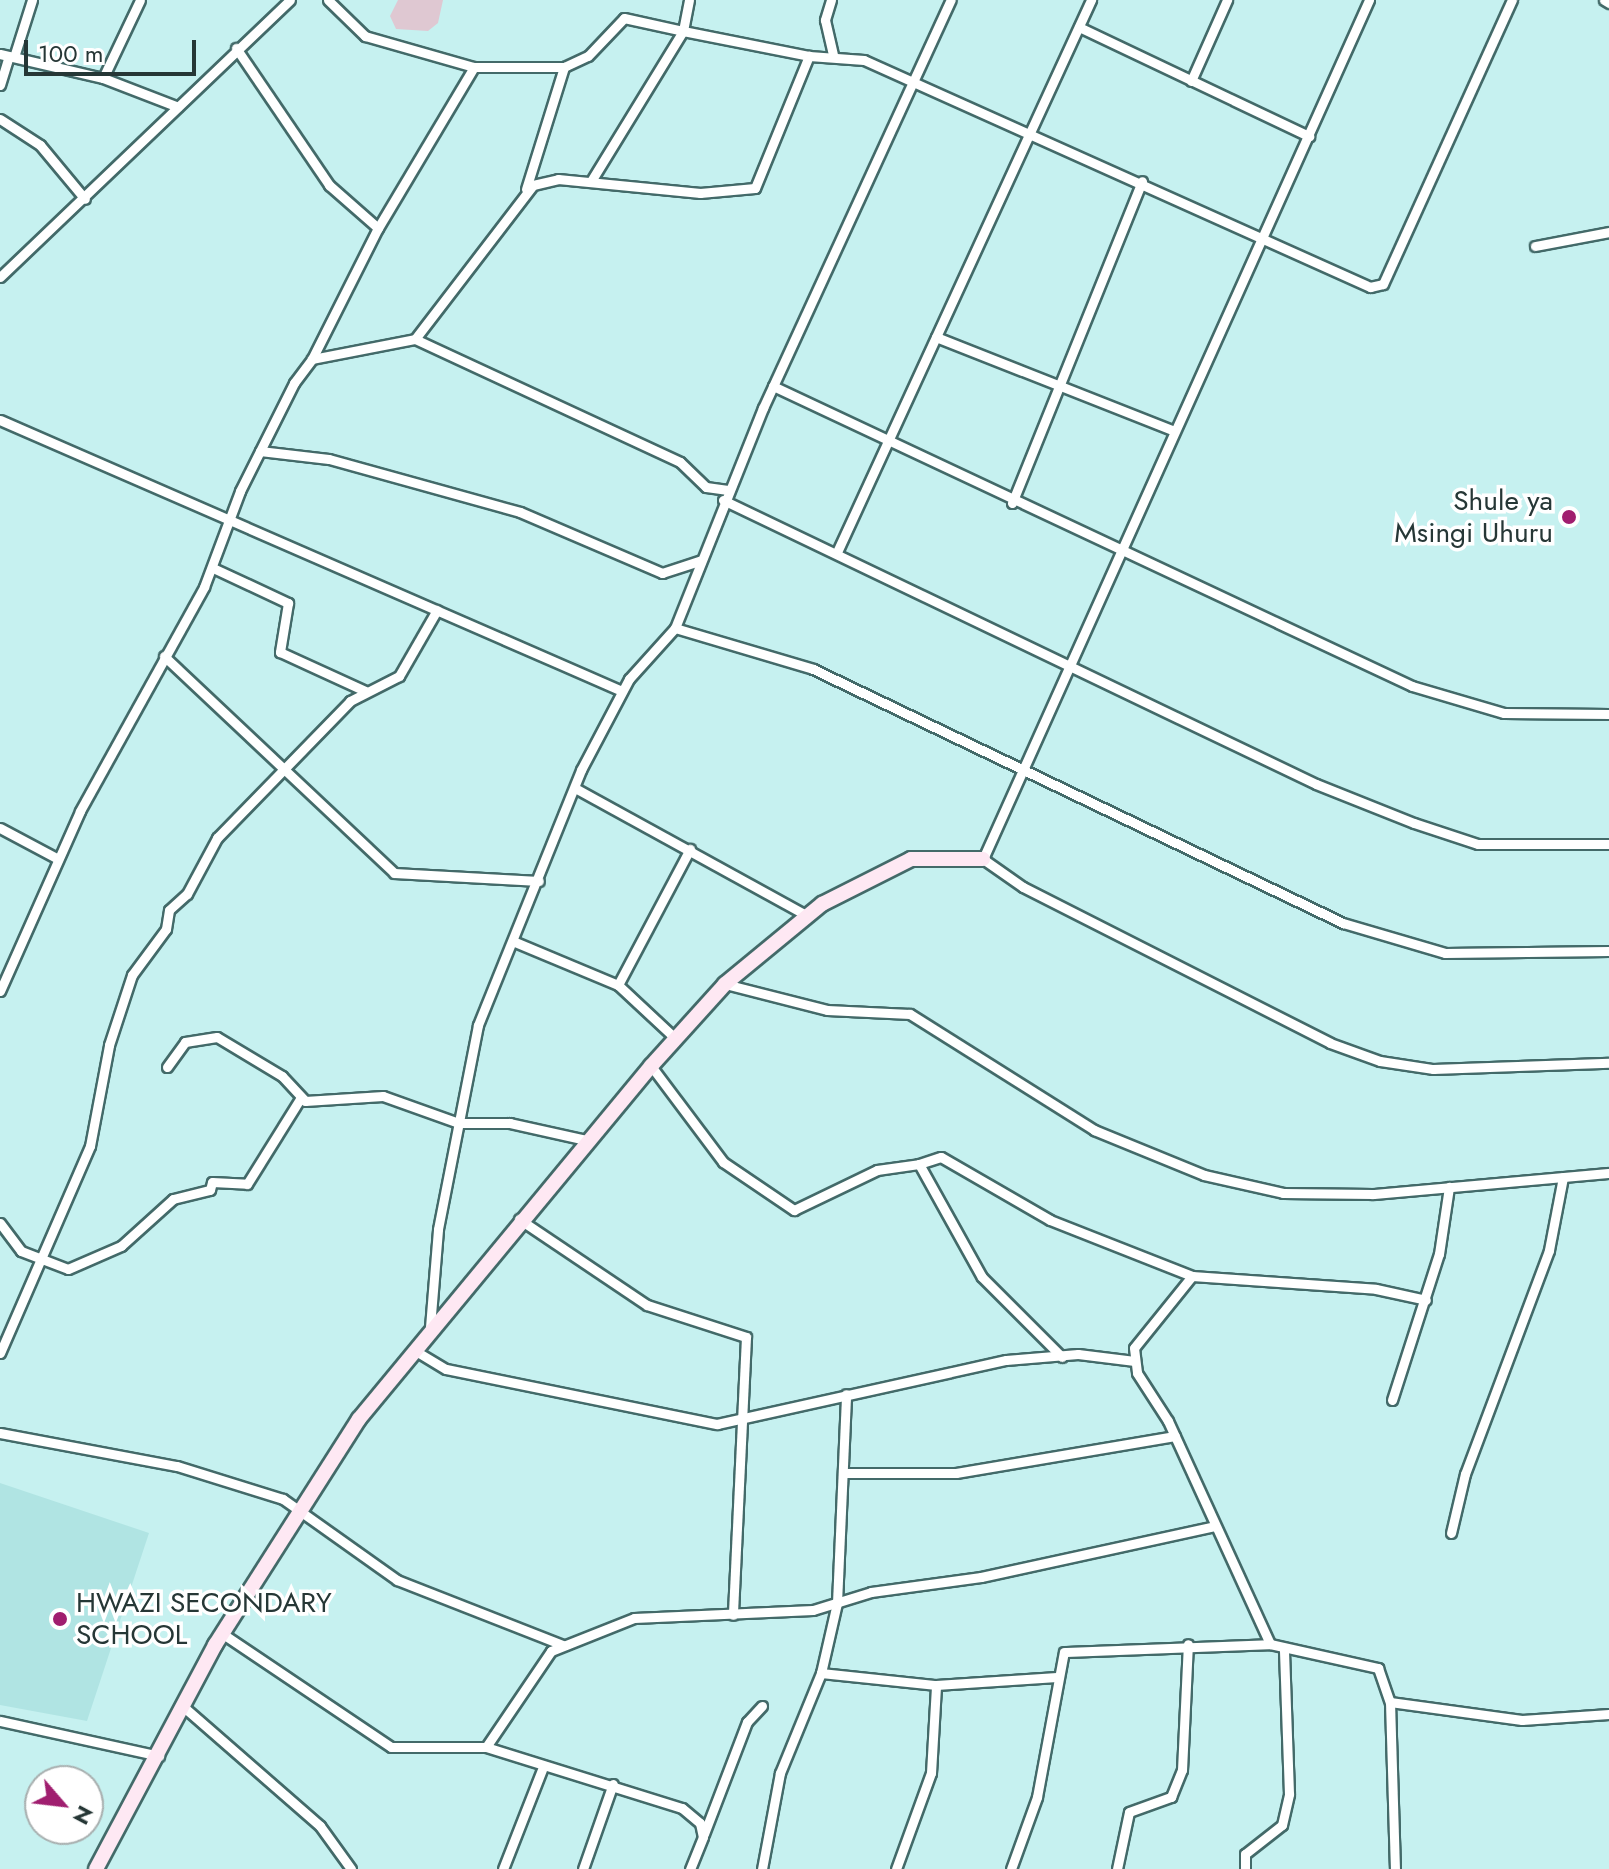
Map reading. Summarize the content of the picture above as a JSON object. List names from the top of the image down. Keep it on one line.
{"places":["Shule ya Msingi Uhuru","HWAZI SECONDARY SCHOOL"],"scale_bar":"100 m","north":"bottom right"}
